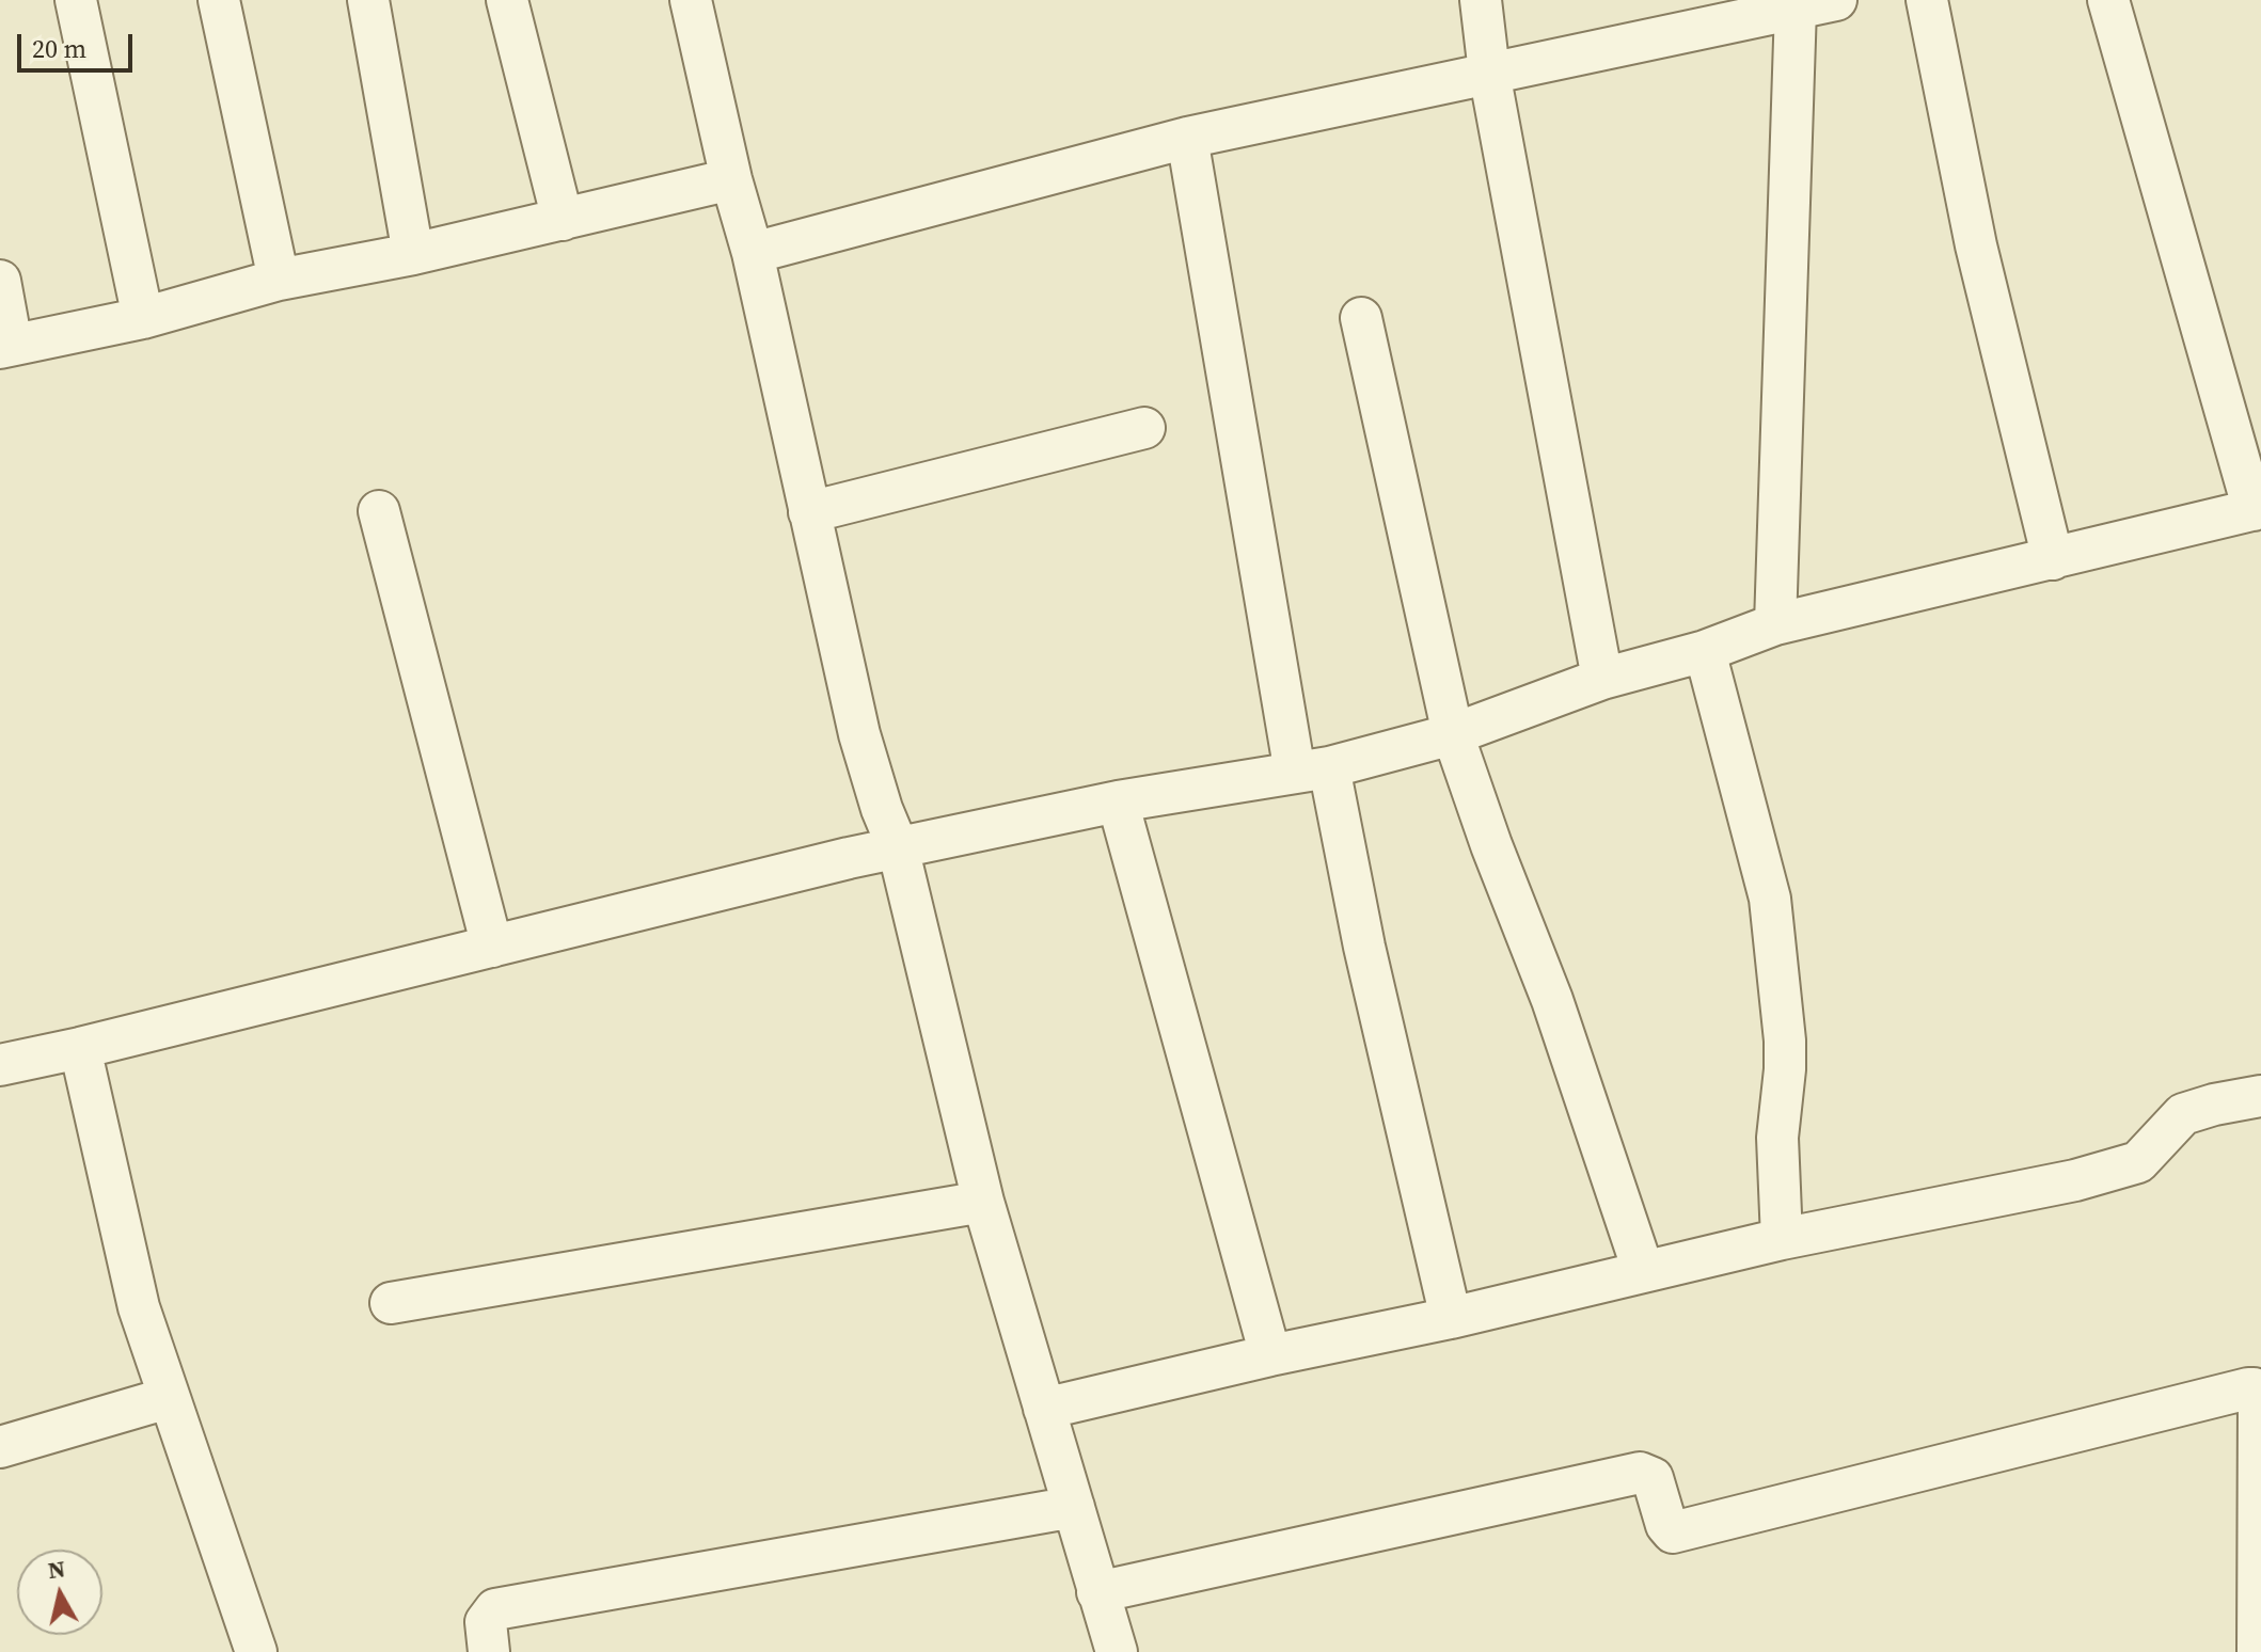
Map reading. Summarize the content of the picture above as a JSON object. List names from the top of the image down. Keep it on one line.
{"scale_bar":"20 m","north":"top"}
